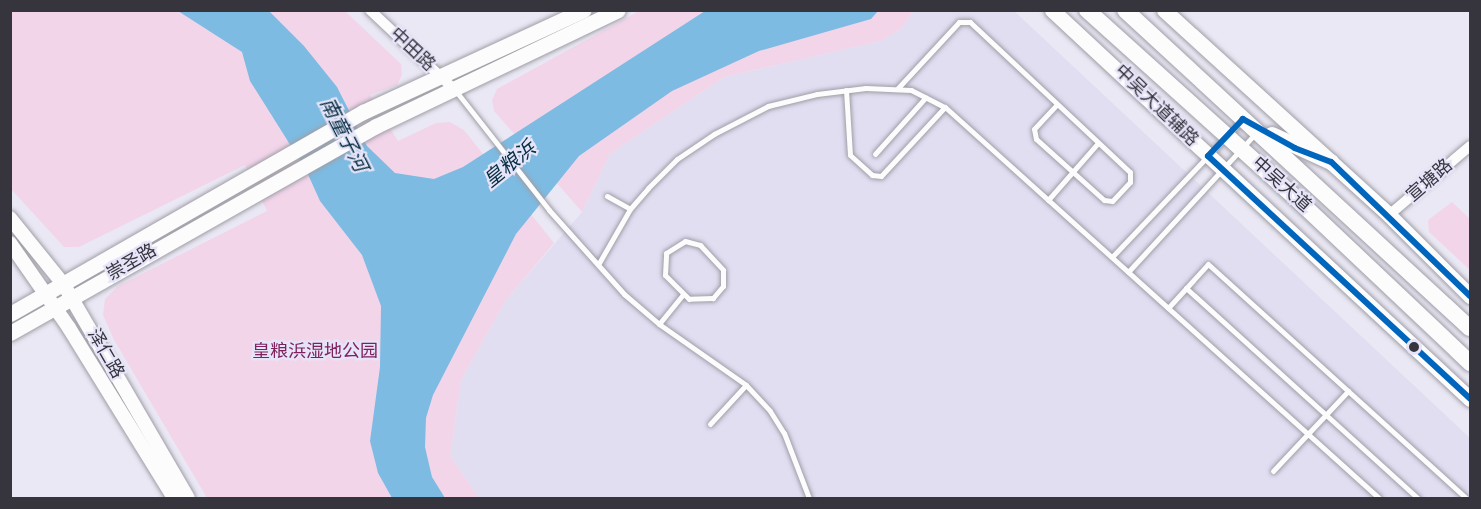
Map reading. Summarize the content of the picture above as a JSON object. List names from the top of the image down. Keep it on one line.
{"streets":{"main road":["中吴大道辅路","中吴大道","崇圣路"],"street":["中田路","宣塘路","泽仁路"]},"crossings":[["中田路","崇圣路"],["崇圣路","泽仁路"]],"water":["南童子河","皇粮浜"],"parks":["皇粮浜湿地公园"]}
